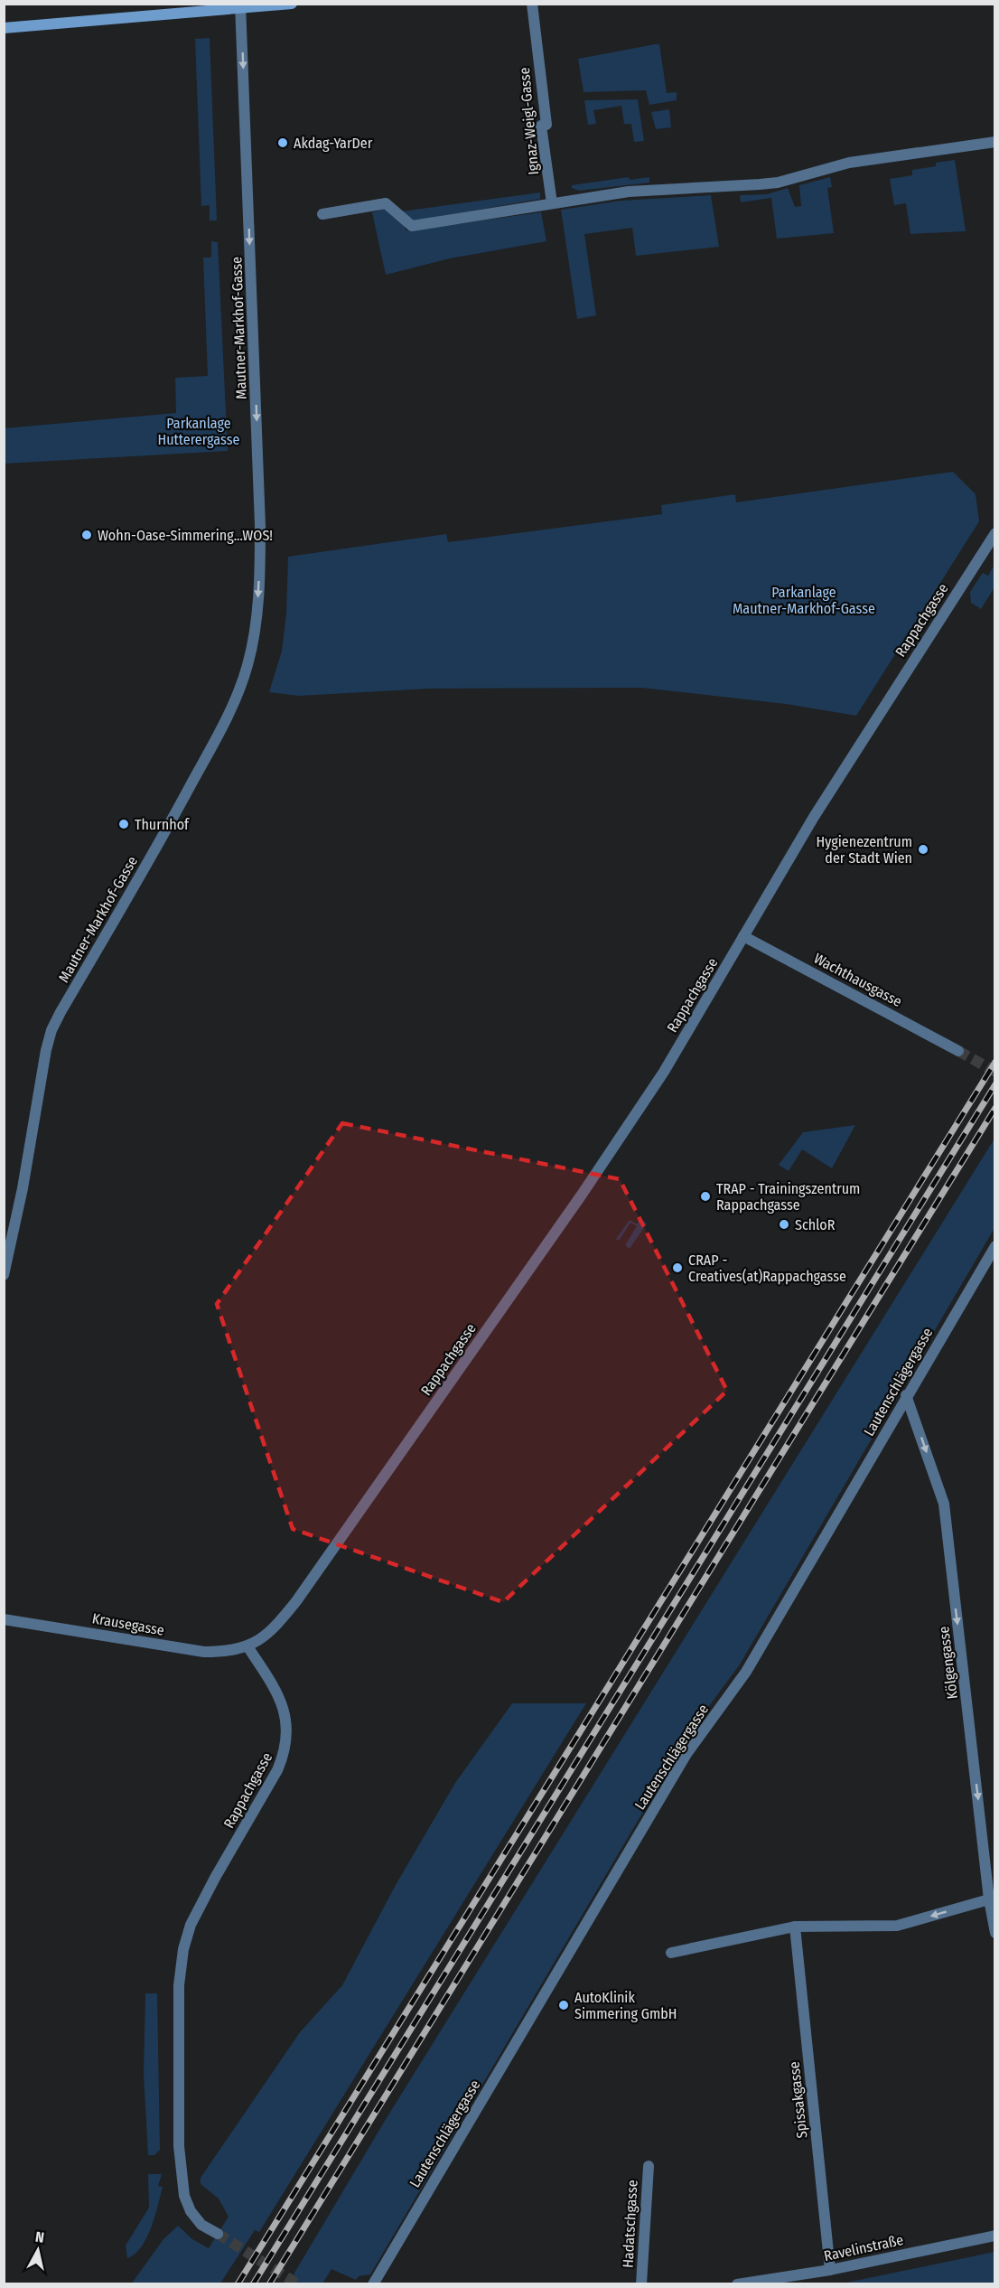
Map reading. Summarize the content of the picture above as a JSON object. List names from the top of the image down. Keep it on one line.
{"streets":{"street":["Ignaz-Weigl-Gasse","Mautner-Markhof-Gasse","Rappachgasse","Wachthausgasse","Lautenschlägergasse","Krausegasse","Kölgengasse","Spissakgasse","Hadatschgasse","Ravelinstraße"]},"crossings":[["Rappachgasse","Wachthausgasse"],["Rappachgasse","Krausegasse"],["Lautenschlägergasse","Kölgengasse"],["Spissakgasse","Ravelinstraße"]],"one_way":["Mautner-Markhof-Gasse","Kölgengasse"],"parks":["Parkanlage Hutterergasse","Parkanlage Mautner-Markhof-Gasse"],"places":["Akdag-YarDer","Wohn-Oase-Simmering...WOS!","Thurnhof","Hygienezentrum der Stadt Wien","TRAP - Trainingszentrum Rappachgasse","SchloR","CRAP - Creatives(at)Rappachgasse","AutoKlinik Simmering GmbH"],"north":"top"}
